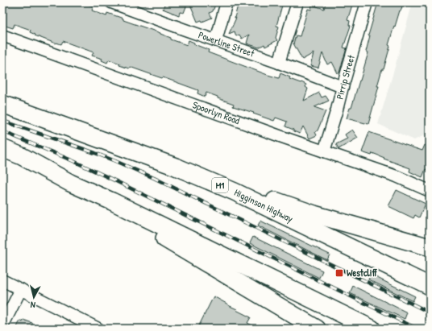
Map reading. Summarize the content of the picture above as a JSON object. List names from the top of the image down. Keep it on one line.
{"streets":{"highway":["M1","Higginson Highway"],"street":["Powerline Street","Pirrip Street","Spoorlyn Road"]},"crossings":[["Powerline Street","Pirrip Street"],["Pirrip Street","Spoorlyn Road"]],"places":{"transit":["Westcliff"]},"north":"bottom"}
